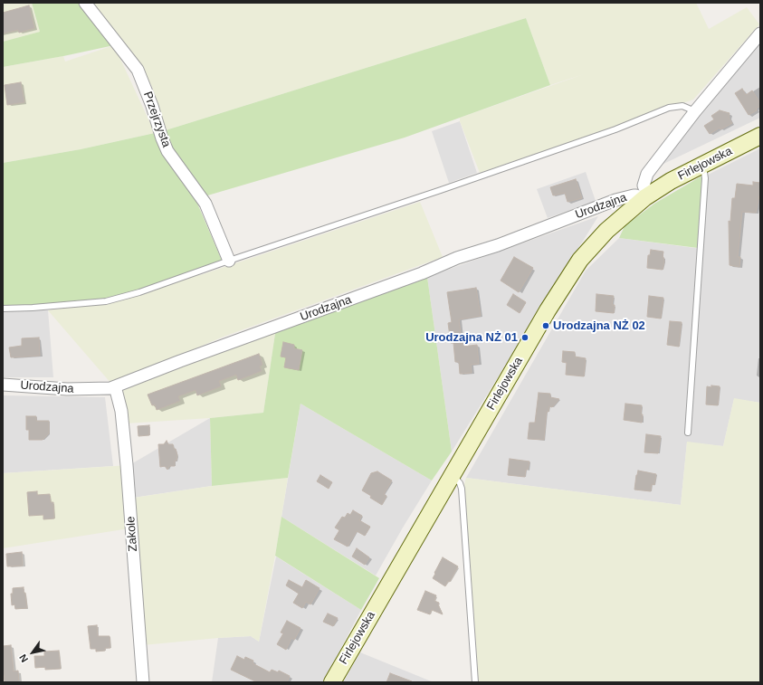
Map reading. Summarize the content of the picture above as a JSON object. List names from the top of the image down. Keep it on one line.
{"streets":{"street":["Przejrzysta","Firlejowska","Urodzajna","Zakole"]},"crossings":[["Firlejowska","Urodzajna"],["Urodzajna","Zakole"]],"places":["Urodzajna NŻ 02","Urodzajna NŻ 01"],"north":"bottom left"}
